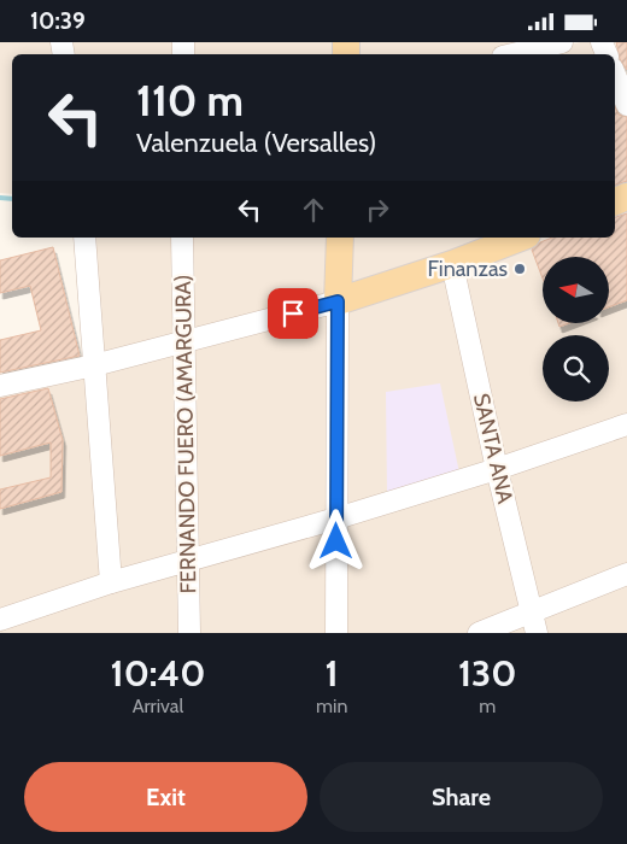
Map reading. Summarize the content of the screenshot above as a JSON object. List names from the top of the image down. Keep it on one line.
{"streets":{"street":["FERNANDO FUERO (AMARGURA)","SANTA ANA"]},"places":["Finanzas"],"north":"left","page":{"status":"10:39","turn":["110 m","Valenzuela (Versalles)"],"eta":["10:40","Arrival","1","min","130","m"],"buttons":["Exit","Share"]}}
